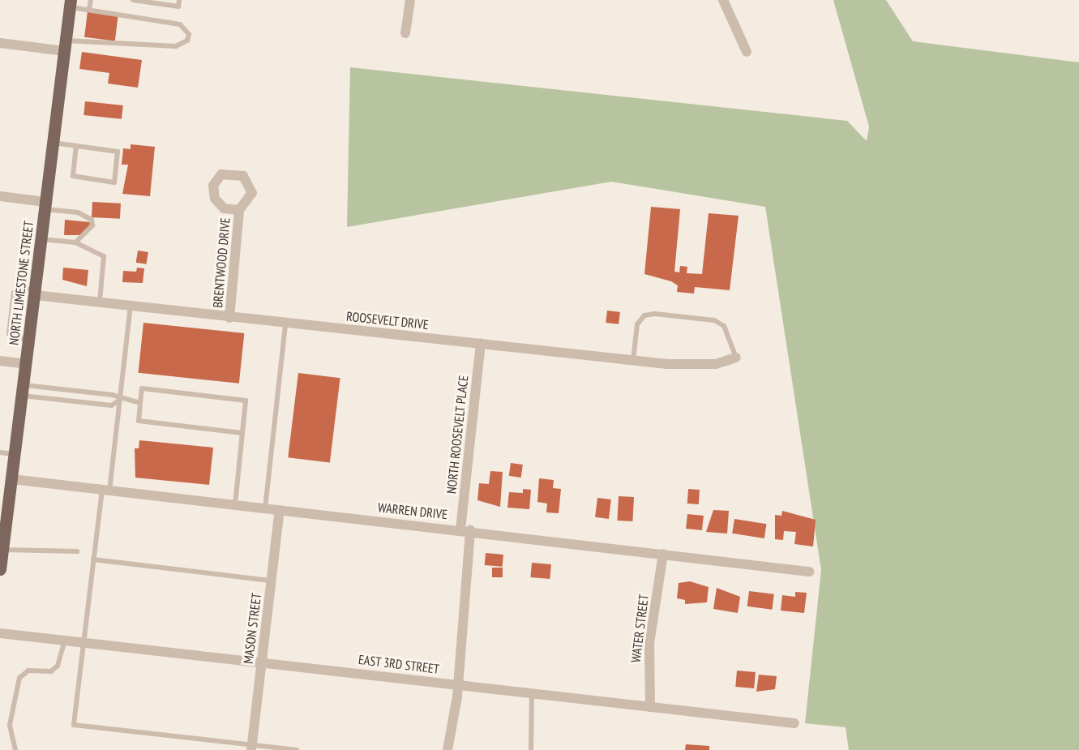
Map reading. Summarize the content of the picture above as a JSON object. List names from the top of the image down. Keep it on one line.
{"streets":{"main road":["NORTH LIMESTONE STREET"],"street":["BRENTWOOD DRIVE","ROOSEVELT DRIVE","NORTH ROOSEVELT PLACE","WARREN DRIVE","MASON STREET","WATER STREET","EAST 3RD STREET"]},"crossings":[["BRENTWOOD DRIVE","ROOSEVELT DRIVE"],["NORTH LIMESTONE STREET","ROOSEVELT DRIVE"],["NORTH LIMESTONE STREET","WARREN DRIVE"],["ROOSEVELT DRIVE","NORTH ROOSEVELT PLACE"],["NORTH ROOSEVELT PLACE","WARREN DRIVE"],["NORTH ROOSEVELT PLACE","EAST 3RD STREET"],["WARREN DRIVE","MASON STREET"],["WARREN DRIVE","WATER STREET"],["MASON STREET","EAST 3RD STREET"],["WATER STREET","EAST 3RD STREET"]]}
